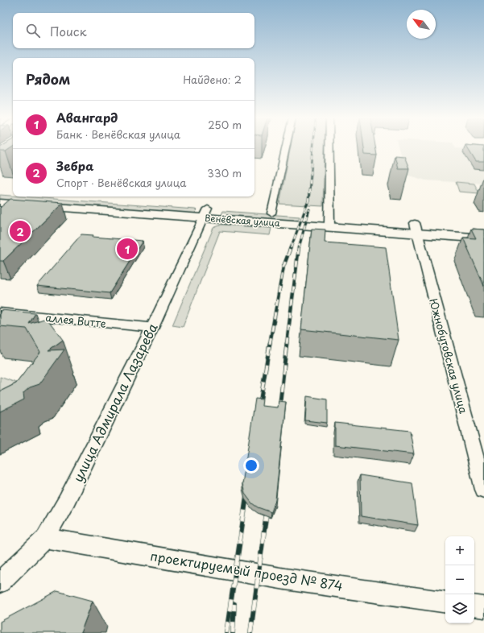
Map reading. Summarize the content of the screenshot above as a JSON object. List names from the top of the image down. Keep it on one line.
{"streets":{"main road":["Венёвская улица"],"street":["аллея Витте","Южнобутовская улица","улица Адмирала Лазарева","проектируемый проезд № 874"]},"crossings":[["Венёвская улица","Южнобутовская улица"],["Венёвская улица","улица Адмирала Лазарева"],["аллея Витте","улица Адмирала Лазарева"],["улица Адмирала Лазарева","проектируемый проезд № 874"]],"north":"top left","page":{"search":"Поиск","heading":["Рядом","Найдено: 2"],"list":[{"mark":"1","name":"Авангард","note":"Банк · Венёвская улица","value":"250 m"},{"mark":"2","name":"Зебра","note":"Спорт · Венёвская улица","value":"330 m"}],"pins":["2","1"],"map_buttons":["+","−"]}}
